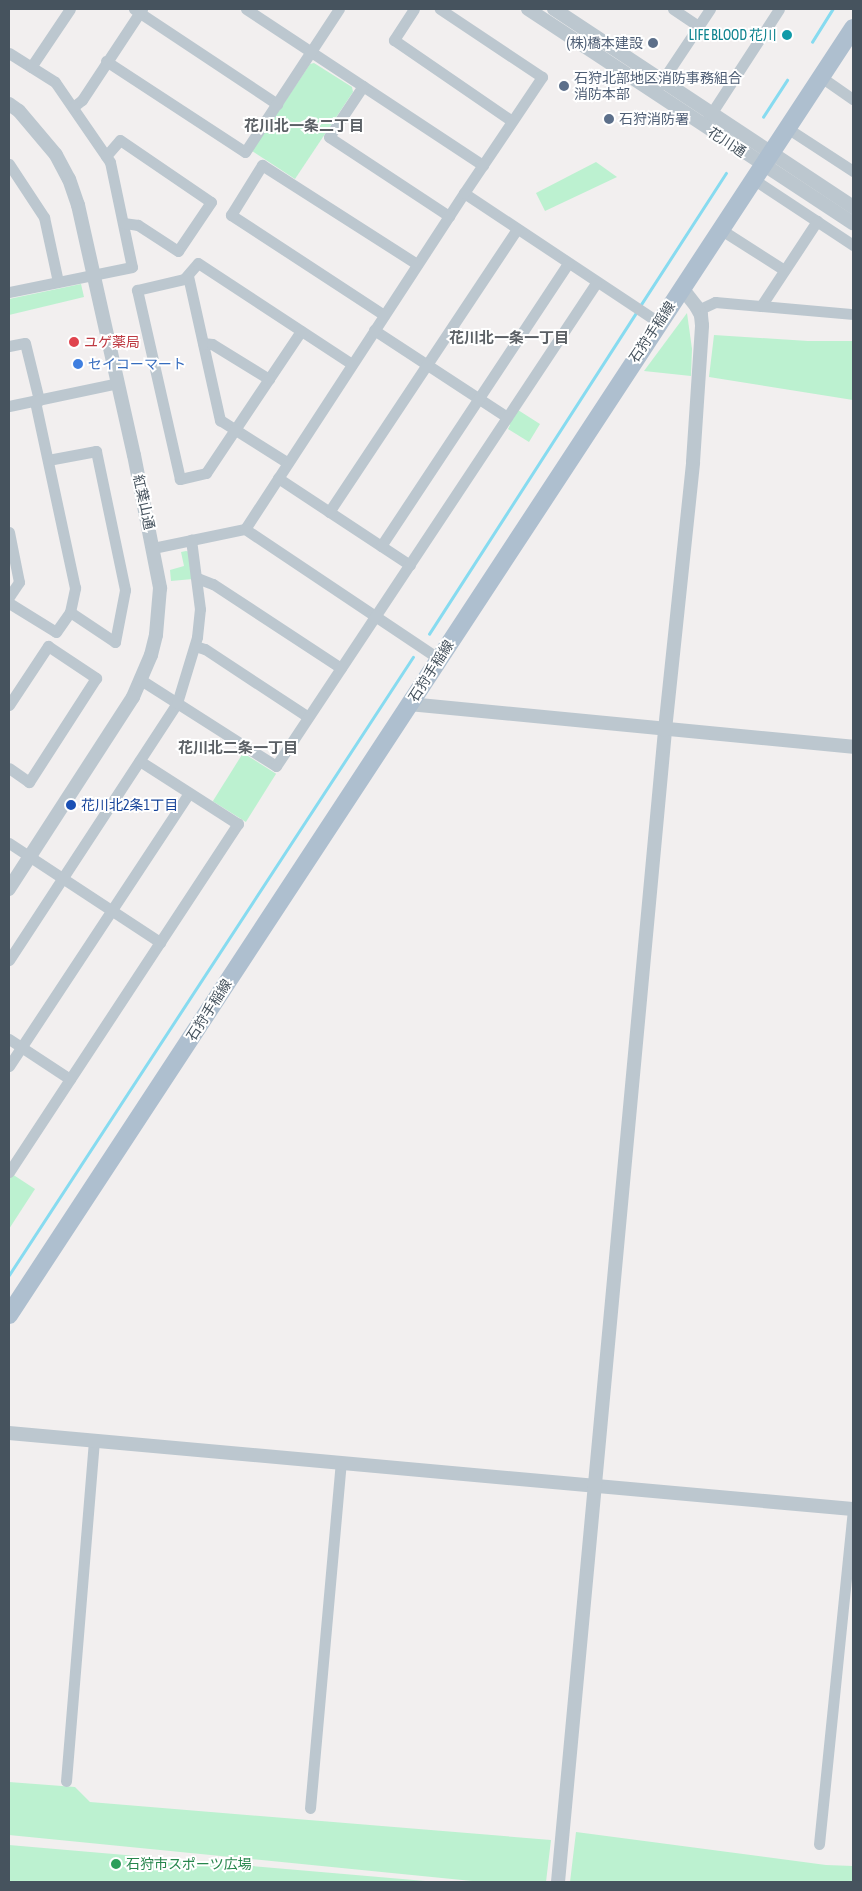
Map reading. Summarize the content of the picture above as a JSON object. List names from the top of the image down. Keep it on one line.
{"streets":{"main road":["石狩手稲線"],"street":["花川通","紅葉山通"]},"crossings":[["花川通","石狩手稲線"]],"districts":["花川北一条二丁目","花川北一条一丁目","花川北二条一丁目"],"places":["LIFE BLOOD 花川","(株)橋本建設","石狩北部地区消防事務組合 消防本部","石狩消防署","ユゲ薬局","セイコーマート","花川北2条1丁目","石狩市スポーツ広場"]}
